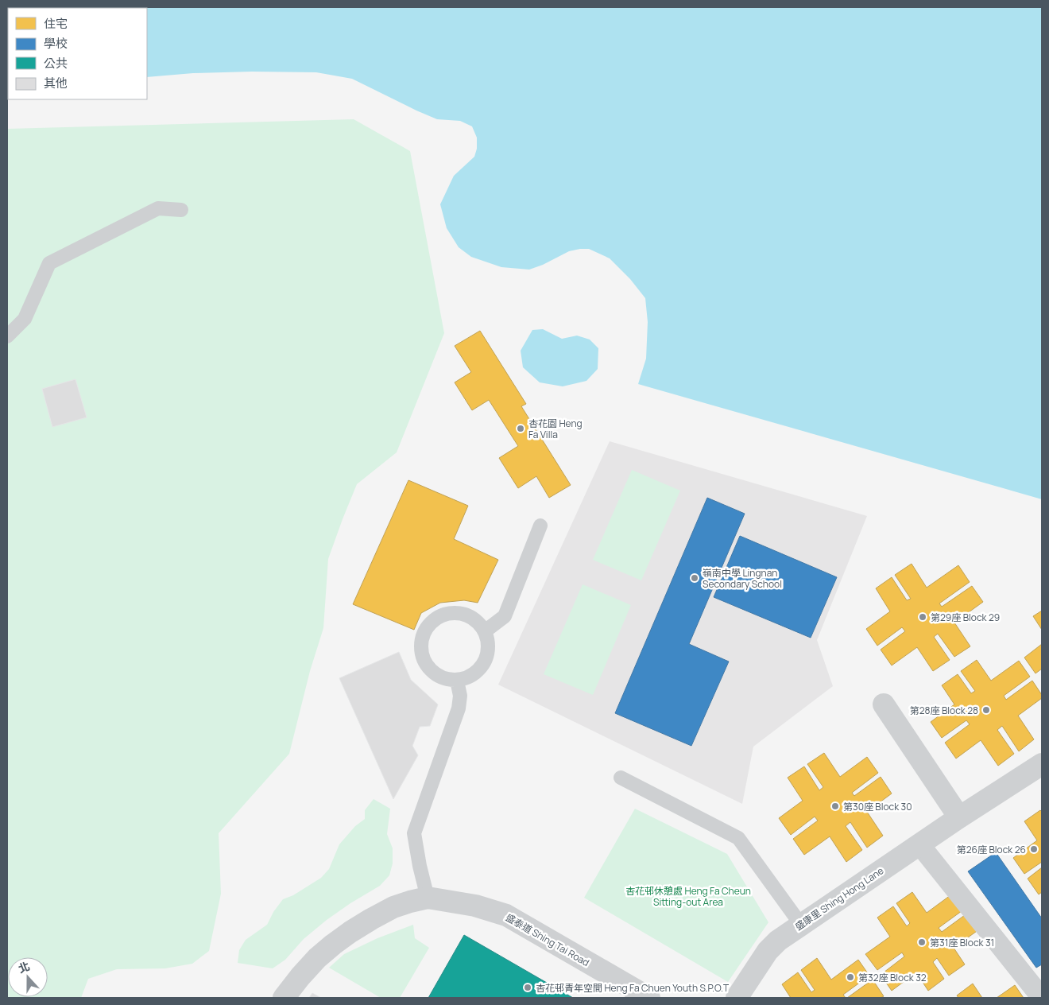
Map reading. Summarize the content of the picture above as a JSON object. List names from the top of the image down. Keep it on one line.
{"streets":{"street":["盛康里 Shing Hong Lane","盛泰道 Shing Tai Road"]},"parks":["杏花邨休憩處 Heng Fa Cheun Sitting-out Area"],"places":["杏花園 Heng Fa Villa","嶺南中學 Lingnan Secondary School","第29座 Block 29","第28座 Block 28","第30座 Block 30","第26座 Block 26","第31座 Block 31","第32座 Block 32","杏花邨青年空間 Heng Fa Chuen Youth S.P.O.T"],"legend":["住宅","學校","公共","其他"],"north":"top"}
